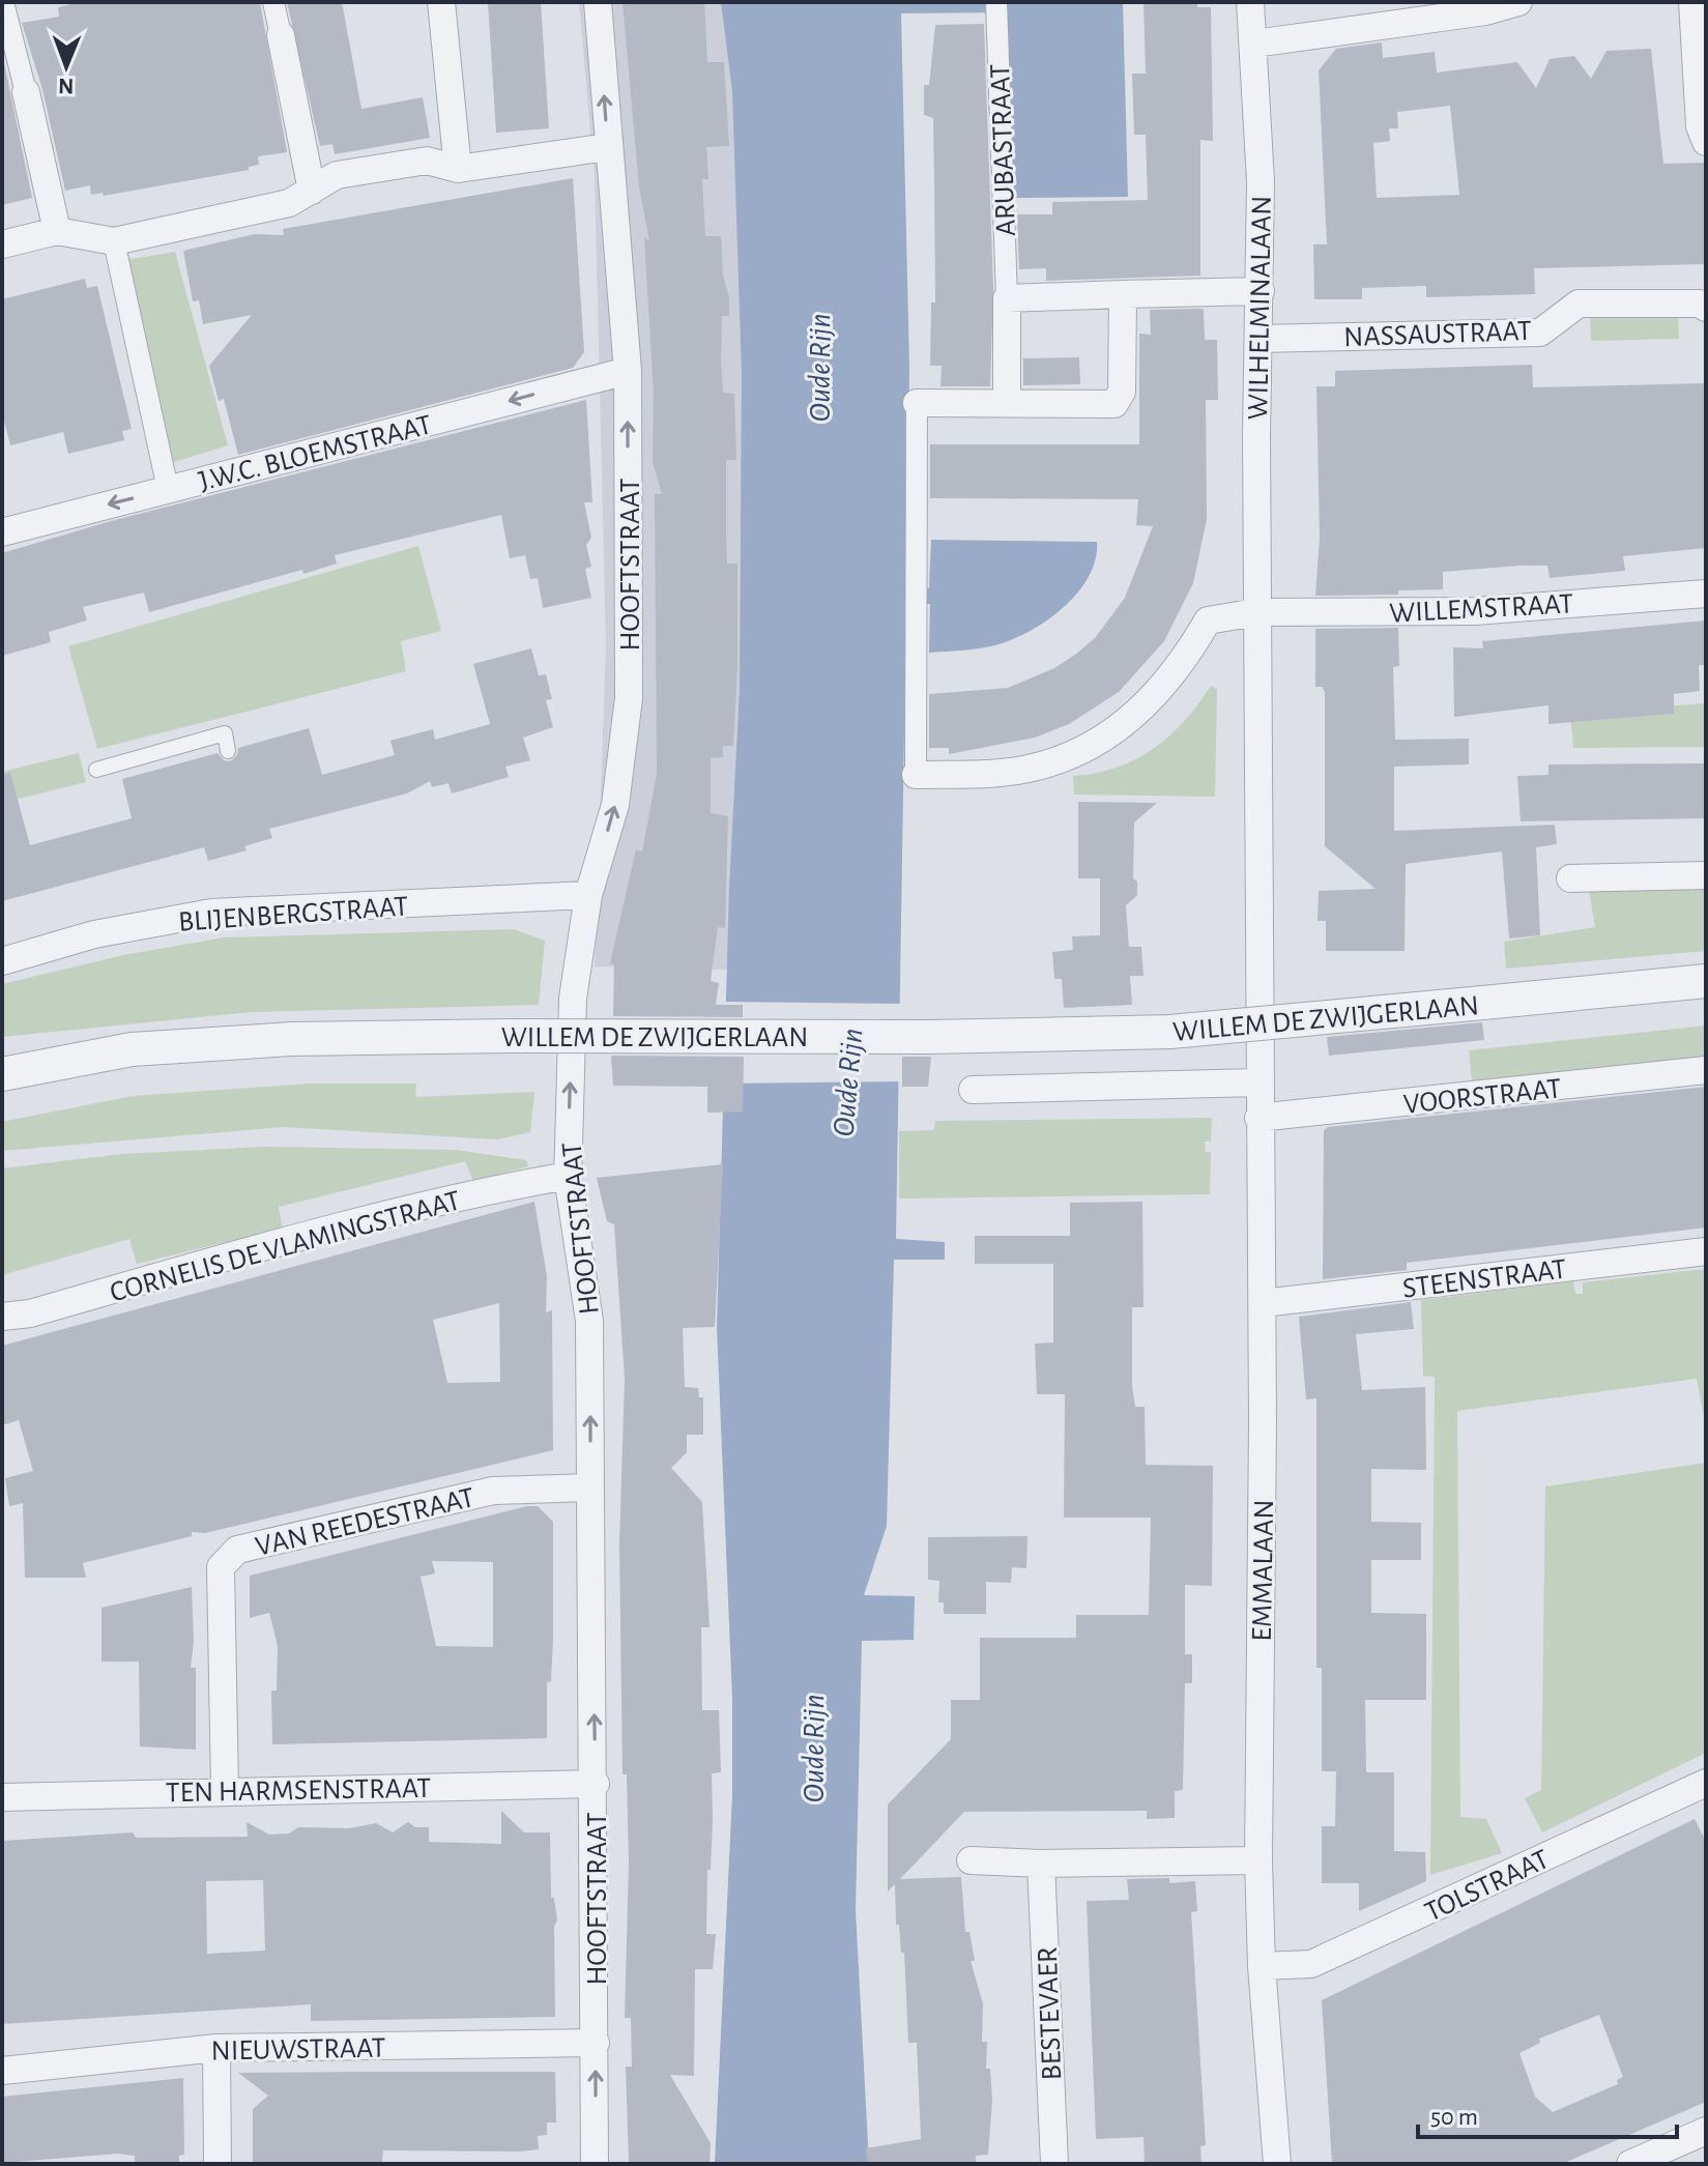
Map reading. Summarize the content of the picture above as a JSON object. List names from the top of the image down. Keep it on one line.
{"streets":{"street":["ARUBASTRAAT","WILHELMINALAAN","NASSAUSTRAAT","J.W.C. BLOEMSTRAAT","HOOFTSTRAAT","WILLEMSTRAAT","BLIJENBERGSTRAAT","WILLEM DE ZWIJGERLAAN","VOORSTRAAT","CORNELIS DE VLAMINGSTRAAT","STEENSTRAAT","VAN REEDESTRAAT","EMMALAAN","TEN HARMSENSTRAAT","TOLSTRAAT","BESTEVAER","NIEUWSTRAAT"]},"crossings":[["WILHELMINALAAN","NASSAUSTRAAT"],["WILHELMINALAAN","WILLEMSTRAAT"],["WILHELMINALAAN","EMMALAAN"],["J.W.C. BLOEMSTRAAT","HOOFTSTRAAT"],["HOOFTSTRAAT","BLIJENBERGSTRAAT"],["HOOFTSTRAAT","CORNELIS DE VLAMINGSTRAAT"],["HOOFTSTRAAT","VAN REEDESTRAAT"],["HOOFTSTRAAT","TEN HARMSENSTRAAT"],["HOOFTSTRAAT","NIEUWSTRAAT"],["VOORSTRAAT","EMMALAAN"],["STEENSTRAAT","EMMALAAN"],["VAN REEDESTRAAT","TEN HARMSENSTRAAT"],["EMMALAAN","TOLSTRAAT"]],"one_way":["J.W.C. BLOEMSTRAAT","HOOFTSTRAAT"],"water":["Oude Rijn"],"scale_bar":"50 m","north":"bottom"}
